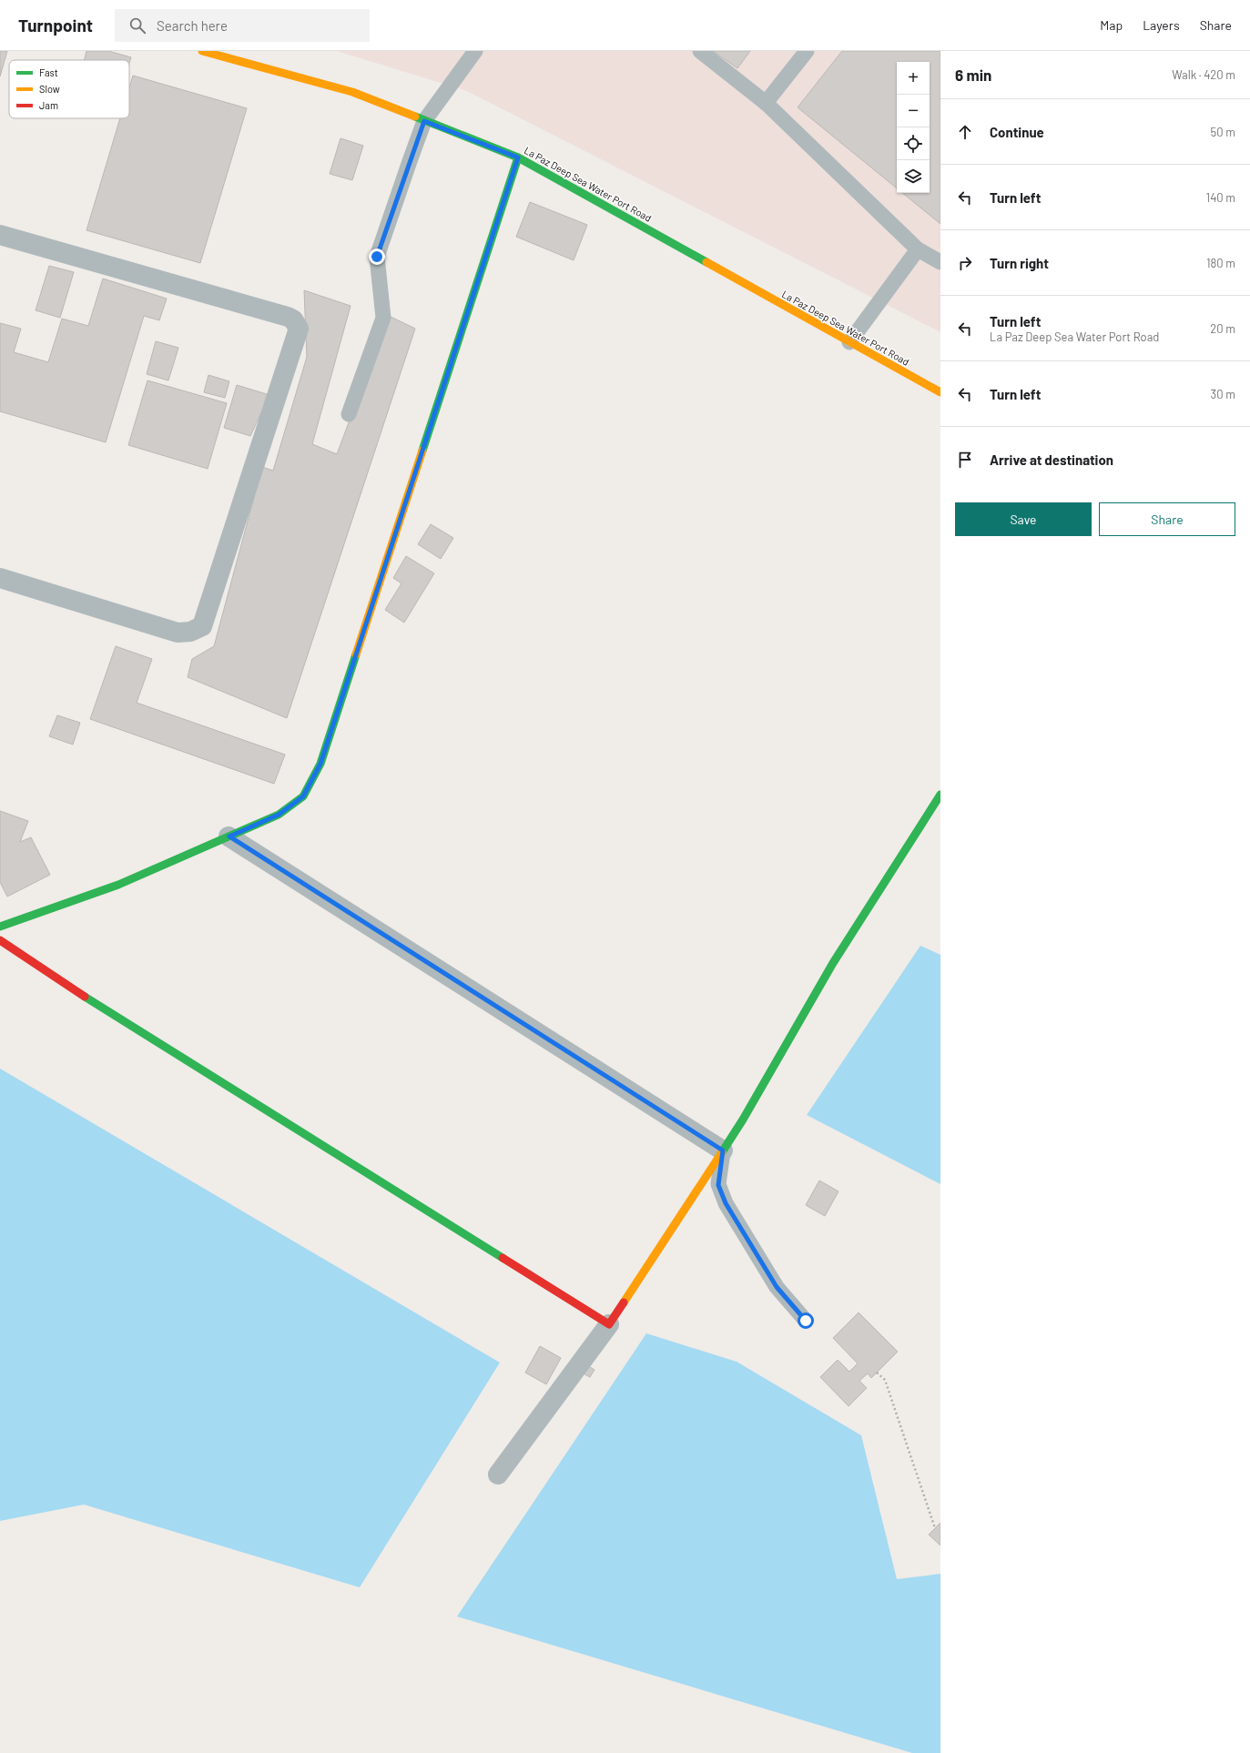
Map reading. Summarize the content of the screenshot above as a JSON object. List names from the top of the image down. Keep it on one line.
{"streets":{"street":["La Paz Deep Sea Water Port Road"]},"legend":["Fast","Slow","Jam"],"page":{"header":"Turnpoint","search":"Search here","nav":["Map","Layers","Share"],"heading":["6 min","Walk · 420 m"],"map_buttons":["+","−"],"list":[["Continue","50 m"],["Turn left","140 m"],["Turn right","180 m"],["Turn left","La Paz Deep Sea Water Port Road","20 m"],["Turn left","30 m"],"Arrive at destination"],"buttons":["Save","Share"]}}
